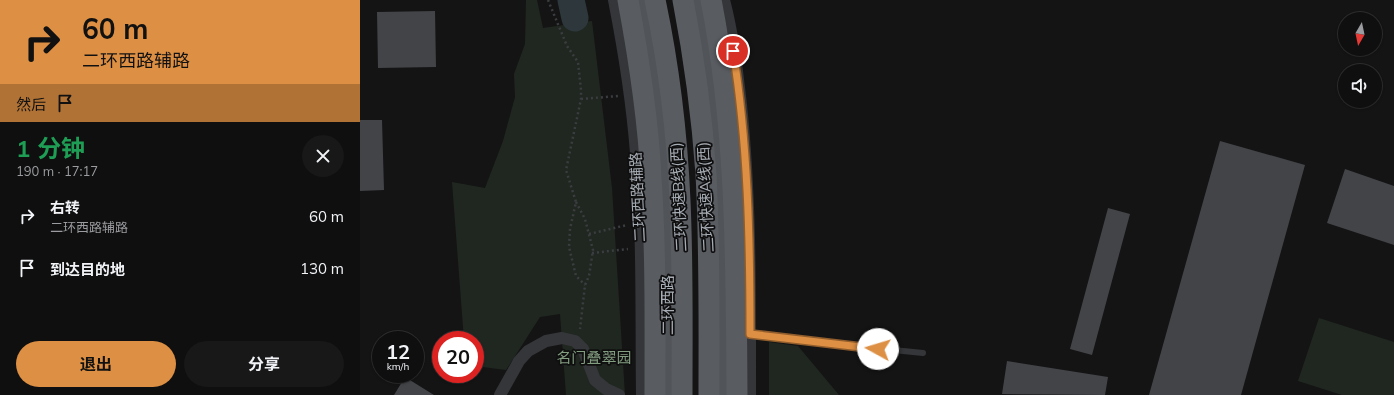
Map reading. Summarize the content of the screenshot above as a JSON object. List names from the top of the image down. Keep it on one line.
{"streets":{"highway":["二环快速B线(西)","二环快速A线(西)"],"main road":["二环西路"],"street":["二环西路辅路"]},"parks":["名门叠翠园"],"north":"bottom","page":{"turn":["60 m","二环西路辅路"],"then":"然后","heading":["1 分钟","190 m · 17:17"],"list":[{"name":"右转","note":"二环西路辅路","value":"60 m"},{"name":"到达目的地","value":"130 m"}],"speed":"12 km/h","limit":"20","buttons":["退出","分享"]}}
